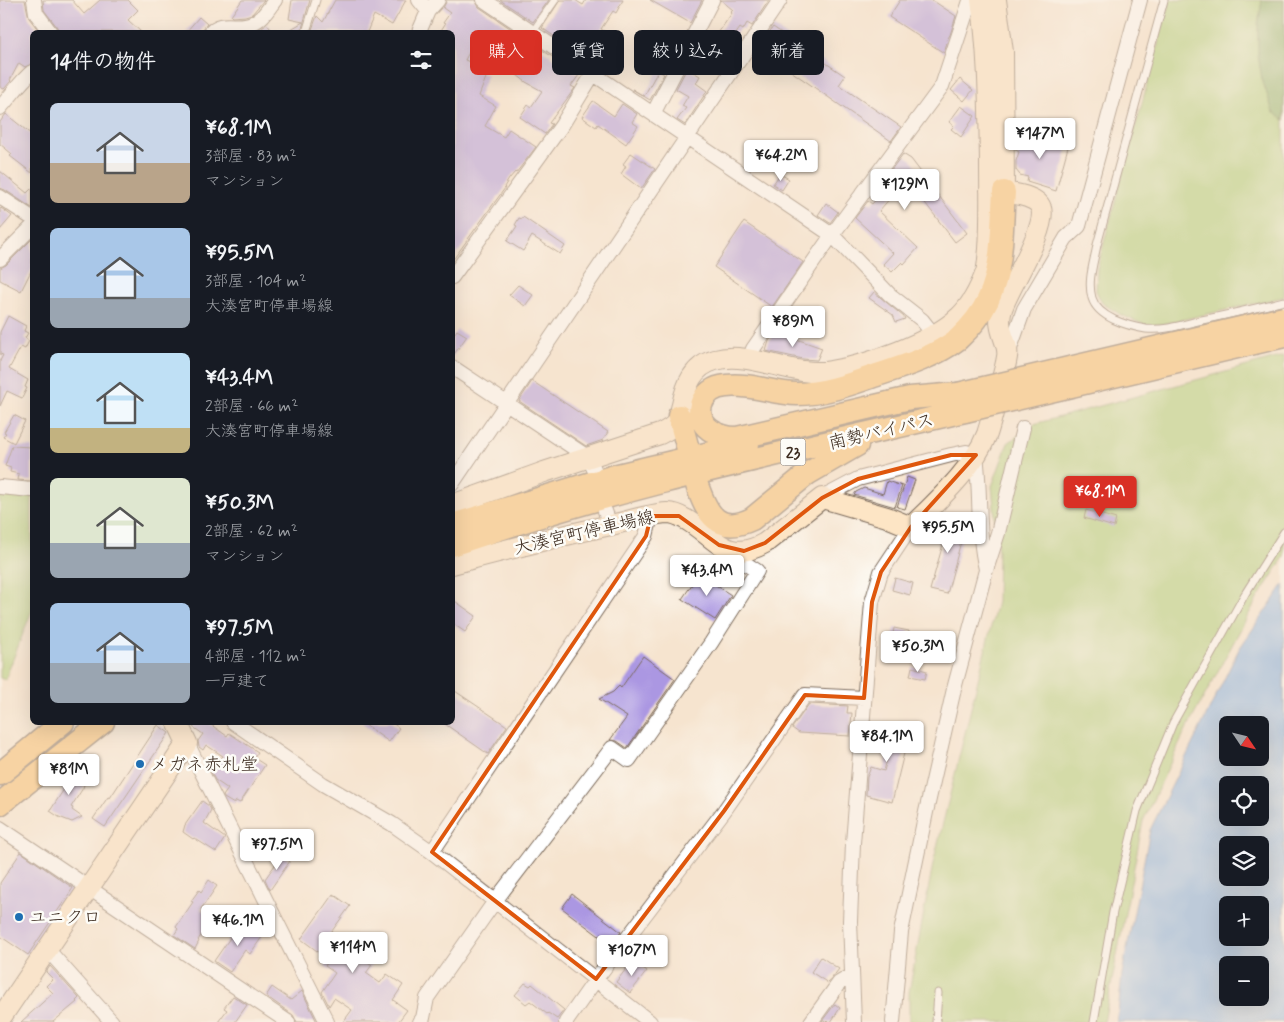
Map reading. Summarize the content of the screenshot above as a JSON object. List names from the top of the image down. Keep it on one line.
{"streets":{"highway":["南勢バイパス","23"],"main road":["大湊宮町停車場線"]},"places":["メガネ赤札堂","ユニクロ"],"north":"bottom right","page":{"chip":["購入","賃貸","絞り込み","新着"],"heading":"14件の物件","list":[{"name":"¥68.1M","note":"3部屋 · 83 m² · マンション"},{"name":"¥95.5M","note":"3部屋 · 104 m² · 大湊宮町停車場線"},{"name":"¥43.4M","note":"2部屋 · 66 m² · 大湊宮町停車場線"},{"name":"¥50.3M","note":"2部屋 · 62 m² · マンション"},{"name":"¥97.5M","note":"4部屋 · 112 m² · 一戸建て"}],"price":["¥147M","¥64.2M","¥129M","¥89M","¥68.1M","¥95.5M","¥43.4M","¥50.3M","¥84.1M","¥81M","¥97.5M","¥46.1M","¥114M","¥107M"],"map_buttons":["+","−"]}}
